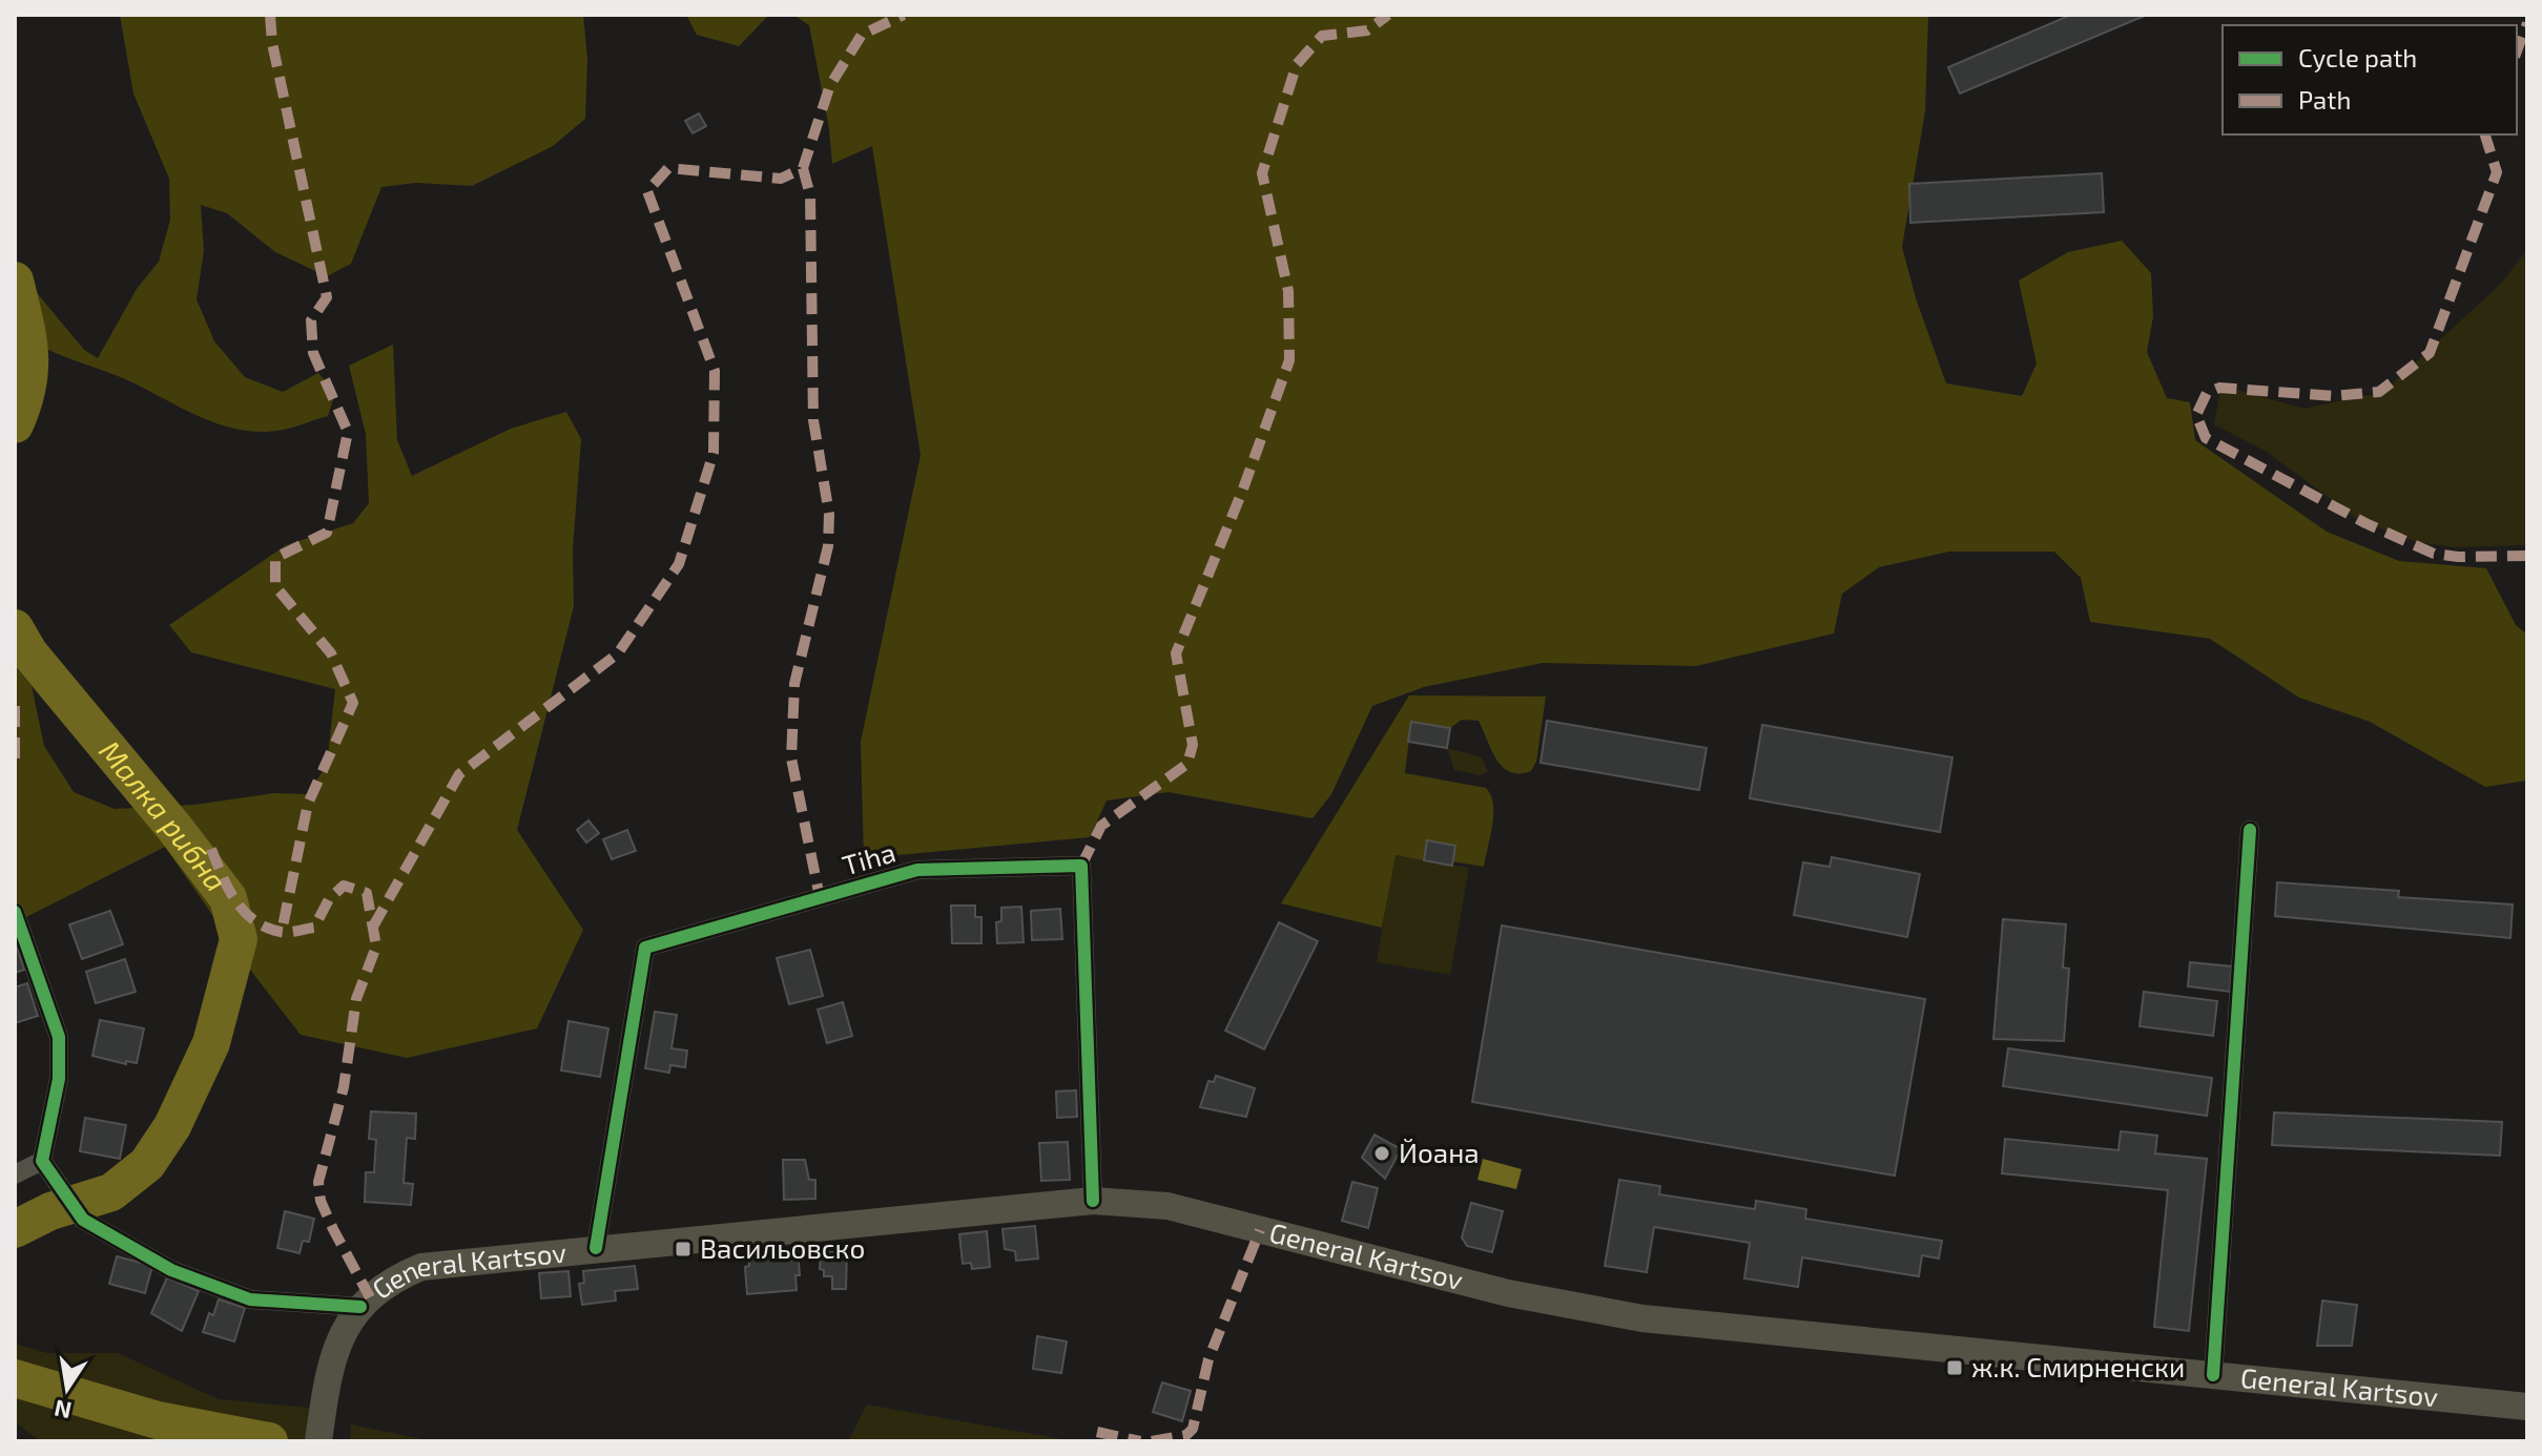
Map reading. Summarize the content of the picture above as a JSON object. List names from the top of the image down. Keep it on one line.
{"streets":{"main road":["General Kartsov"],"street":["Tiha"]},"crossings":[["Tiha","General Kartsov"]],"water":["Малка рибна"],"places":{"other":["Йоана"],"transit":["Васильовско","ж.к. Смирненски"]},"legend":["Cycle path","Path"],"north":"bottom"}
